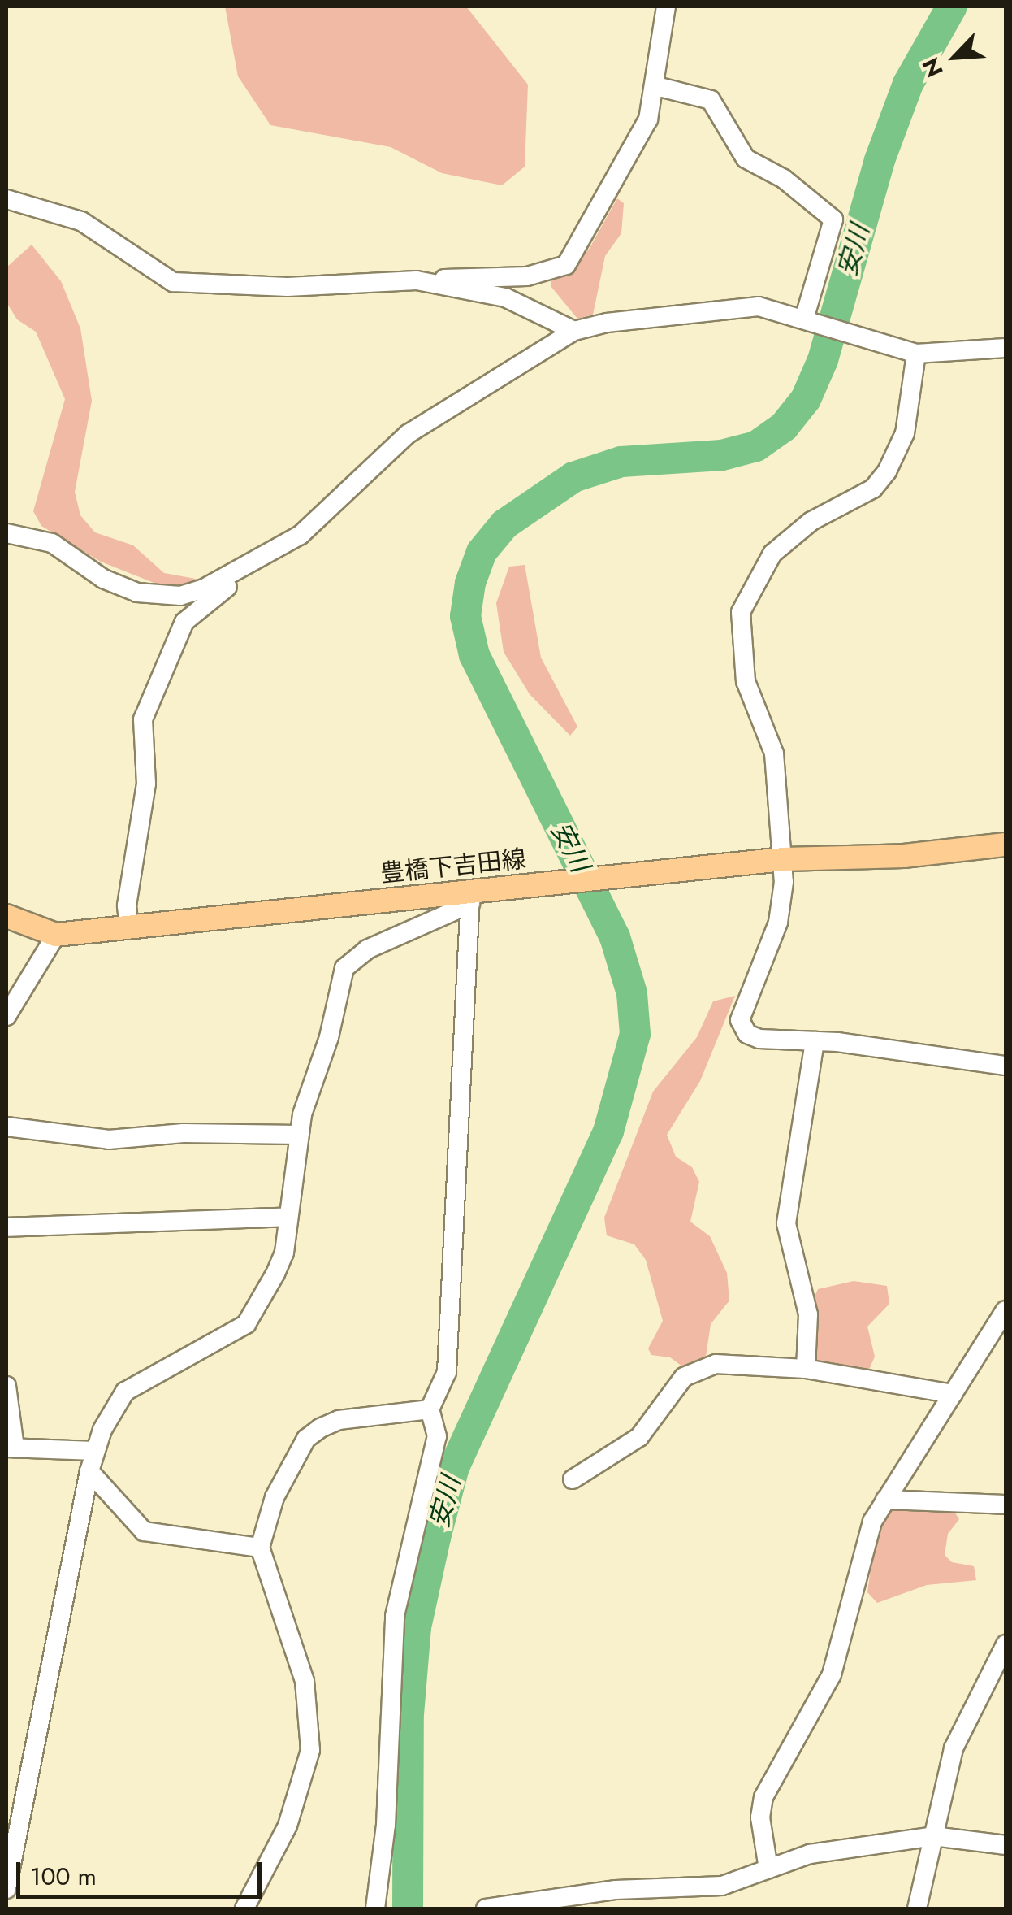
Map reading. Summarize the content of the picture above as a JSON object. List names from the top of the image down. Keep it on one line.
{"streets":{"main road":["豊橋下吉田線"]},"water":["安川"],"scale_bar":"100 m","north":"bottom left"}
